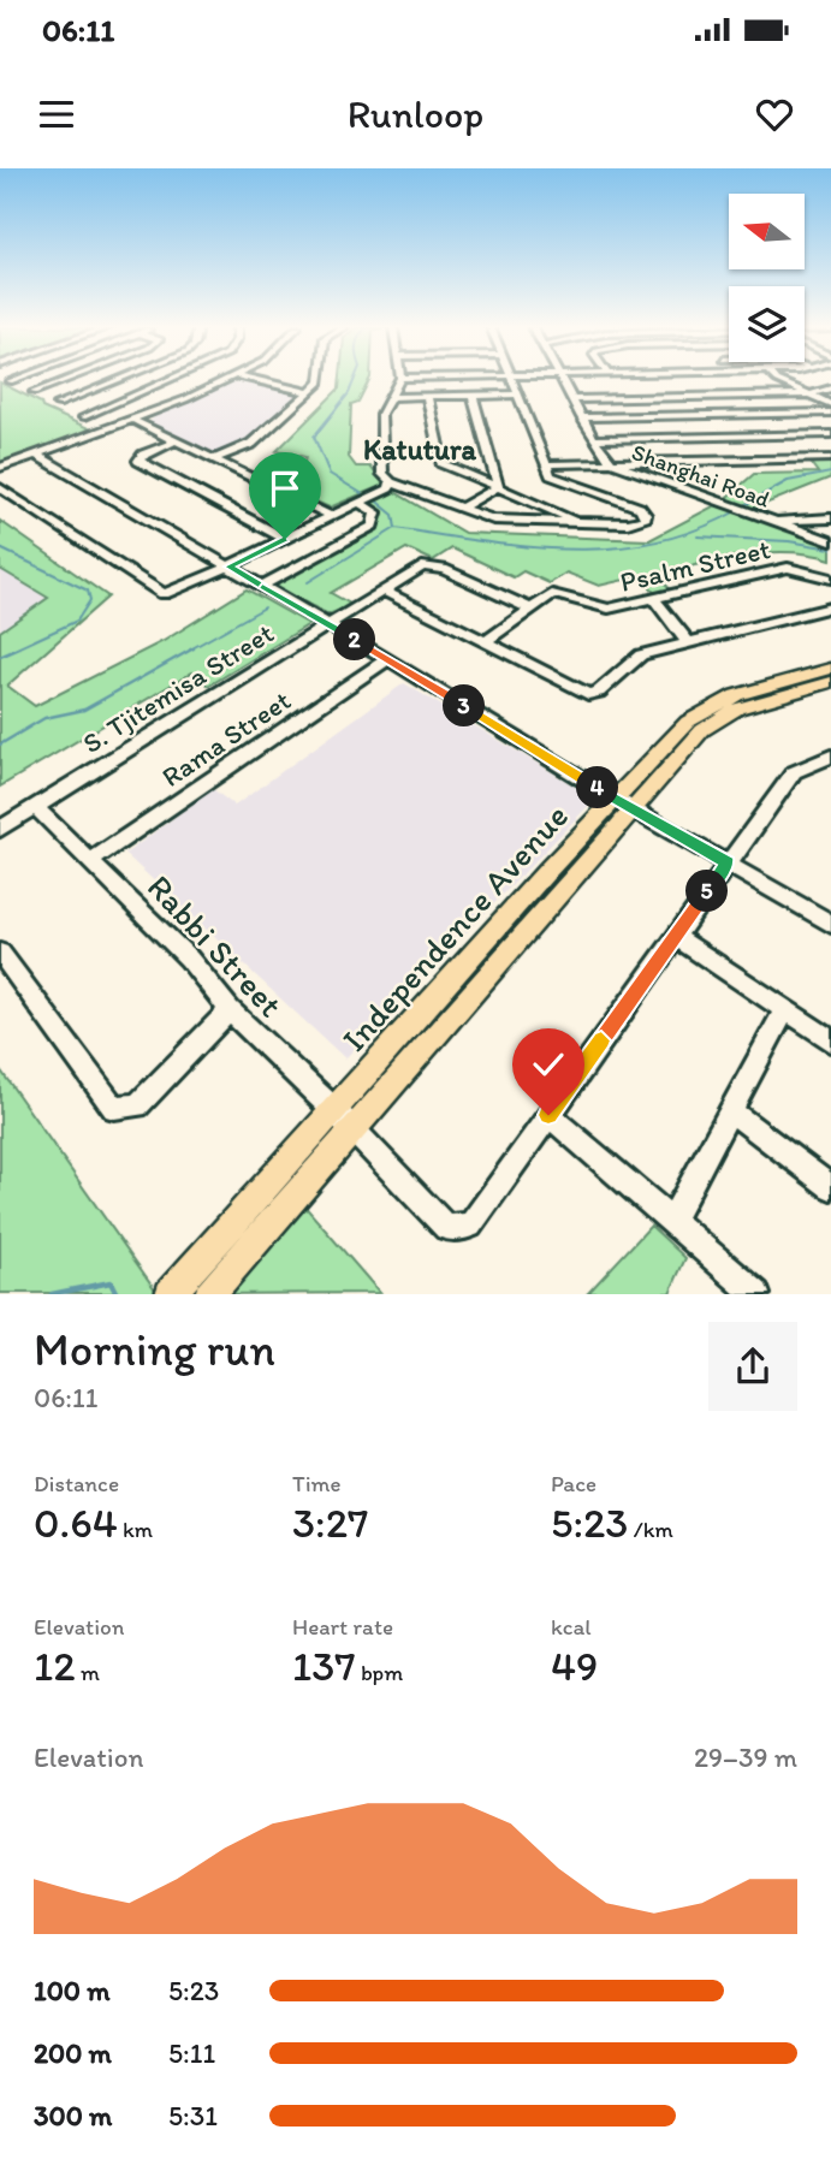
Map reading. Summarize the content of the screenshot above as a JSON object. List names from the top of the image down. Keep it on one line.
{"streets":{"main road":["Independence Avenue"],"street":["Shanghai Road","Psalm Street","S. Tjitemisa Street","Rama Street","Rabbi Street"]},"crossings":[["Psalm Street","S. Tjitemisa Street"],["S. Tjitemisa Street","Rabbi Street"],["Rama Street","Rabbi Street"],["Independence Avenue","Rabbi Street"]],"districts":["Katutura"],"north":"left","page":{"status":"06:11","header":"Runloop","pins":["2","3","4","5"],"heading":["Morning run","06:11"],"stats":[["Distance","0.64 km"],["Time","3:27"],["Pace","5:23 /km"],["Elevation","12 m"],["Heart rate","137 bpm"],["kcal","49"]],"chart":["Elevation","29–39 m"],"list":[{"name":"100 m","note":"5:23"},{"name":"200 m","note":"5:11"},{"name":"300 m","note":"5:31"}]}}
